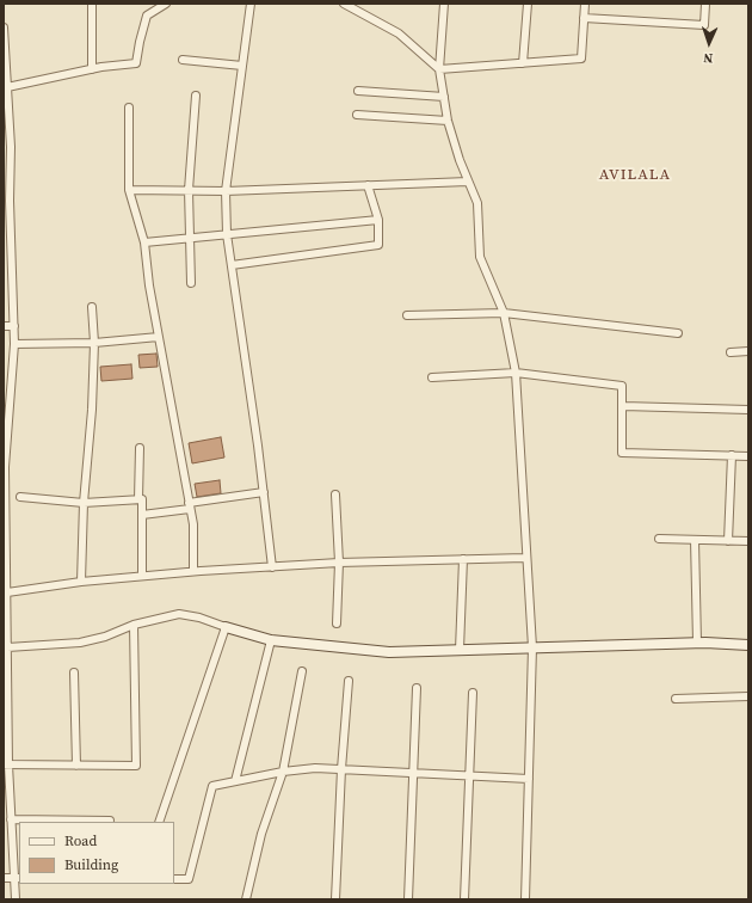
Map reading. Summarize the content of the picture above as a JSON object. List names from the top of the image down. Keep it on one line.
{"districts":["AVILALA"],"legend":["Road","Building"],"north":"bottom"}
